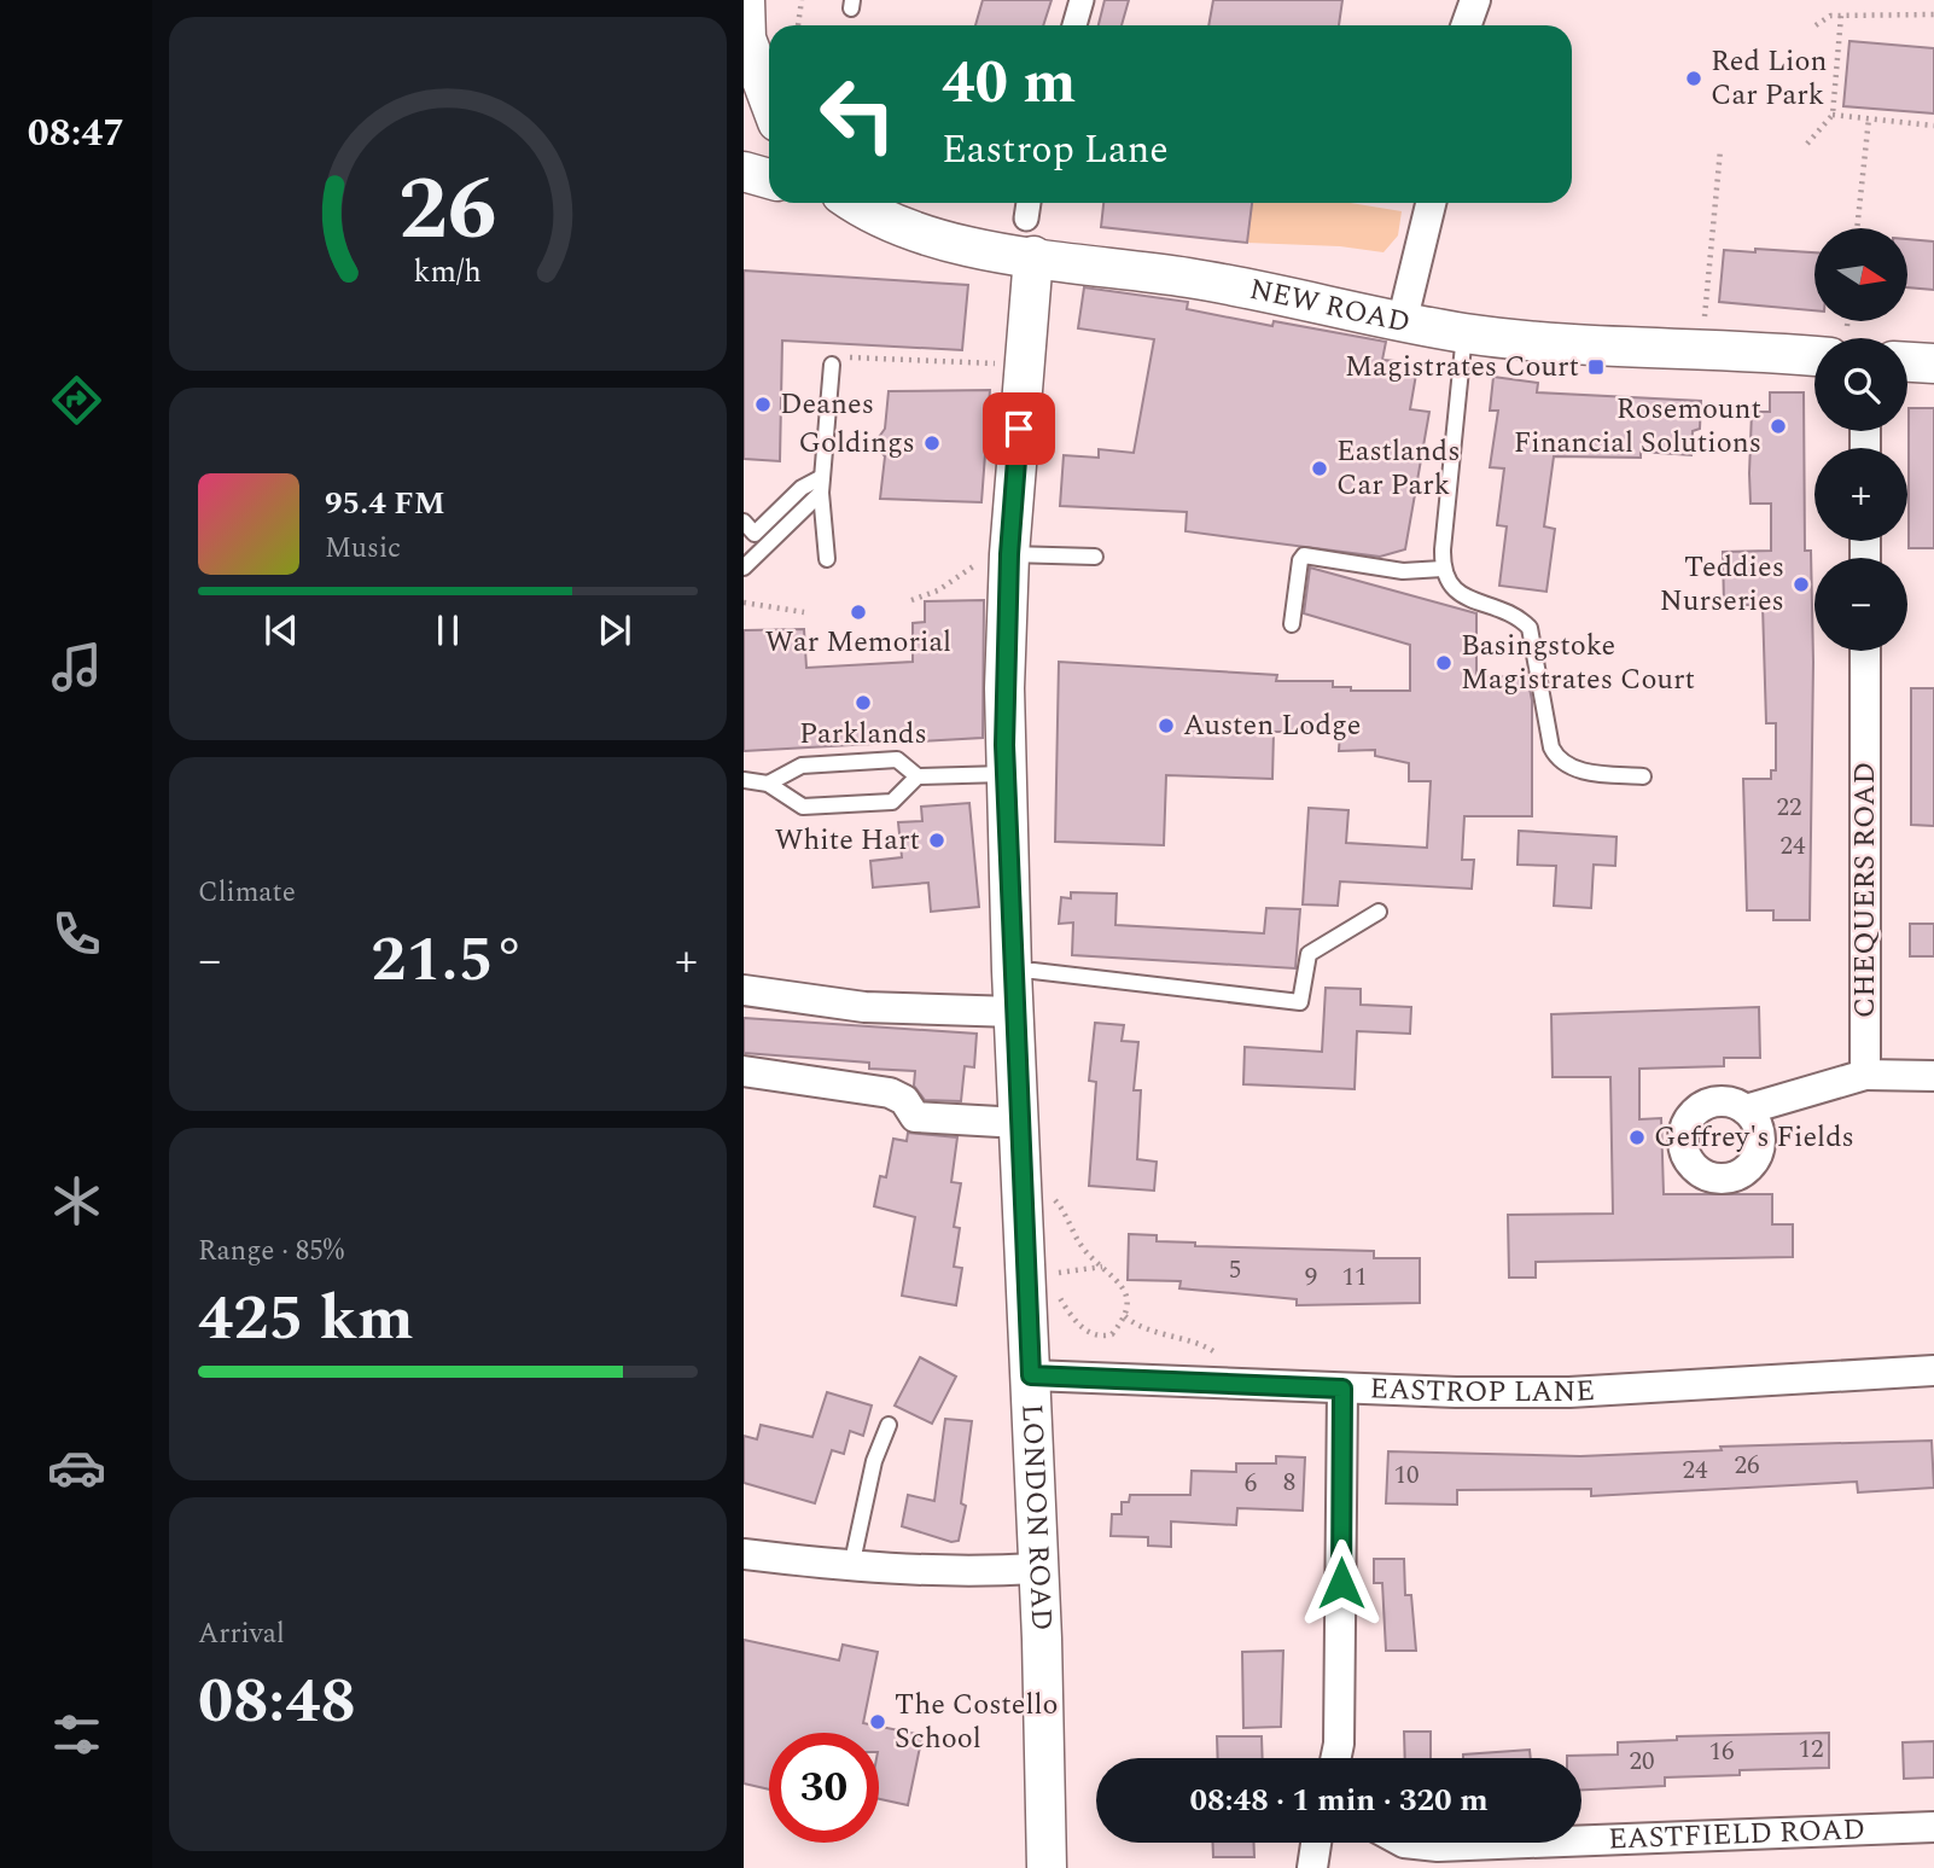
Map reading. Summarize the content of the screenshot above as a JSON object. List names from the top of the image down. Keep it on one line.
{"streets":{"street":["NEW ROAD","CHEQUERS ROAD","EASTROP LANE","LONDON ROAD","EASTFIELD ROAD"]},"crossings":[["NEW ROAD","LONDON ROAD"],["EASTROP LANE","LONDON ROAD"]],"places":{"other":["Red Lion Car Park","Deanes","Rosemount Financial Solutions","Goldings","Eastlands Car Park","Teddies Nurseries","War Memorial","Basingstoke Magistrates Court","Parklands","Austen Lodge","White Hart","Geffrey's Fields","The Costello School"],"transit":["Magistrates Court"]},"house_numbers":["22","24","5","9","11","26","24","10","8","6","12","16","20"],"north":"right","page":{"tabs":"08:47","turn":["40 m","Eastrop Lane"],"map_buttons":["+","−"],"song":["95.4 FM","Music"],"tile":["Climate",["Range · 85%","425 km"],["Arrival","08:48"]],"heat":["−","21.5°","+"],"limit":"30","trip":"08:48 · 1 min · 320 m","gauge":["26","km/h"]}}
